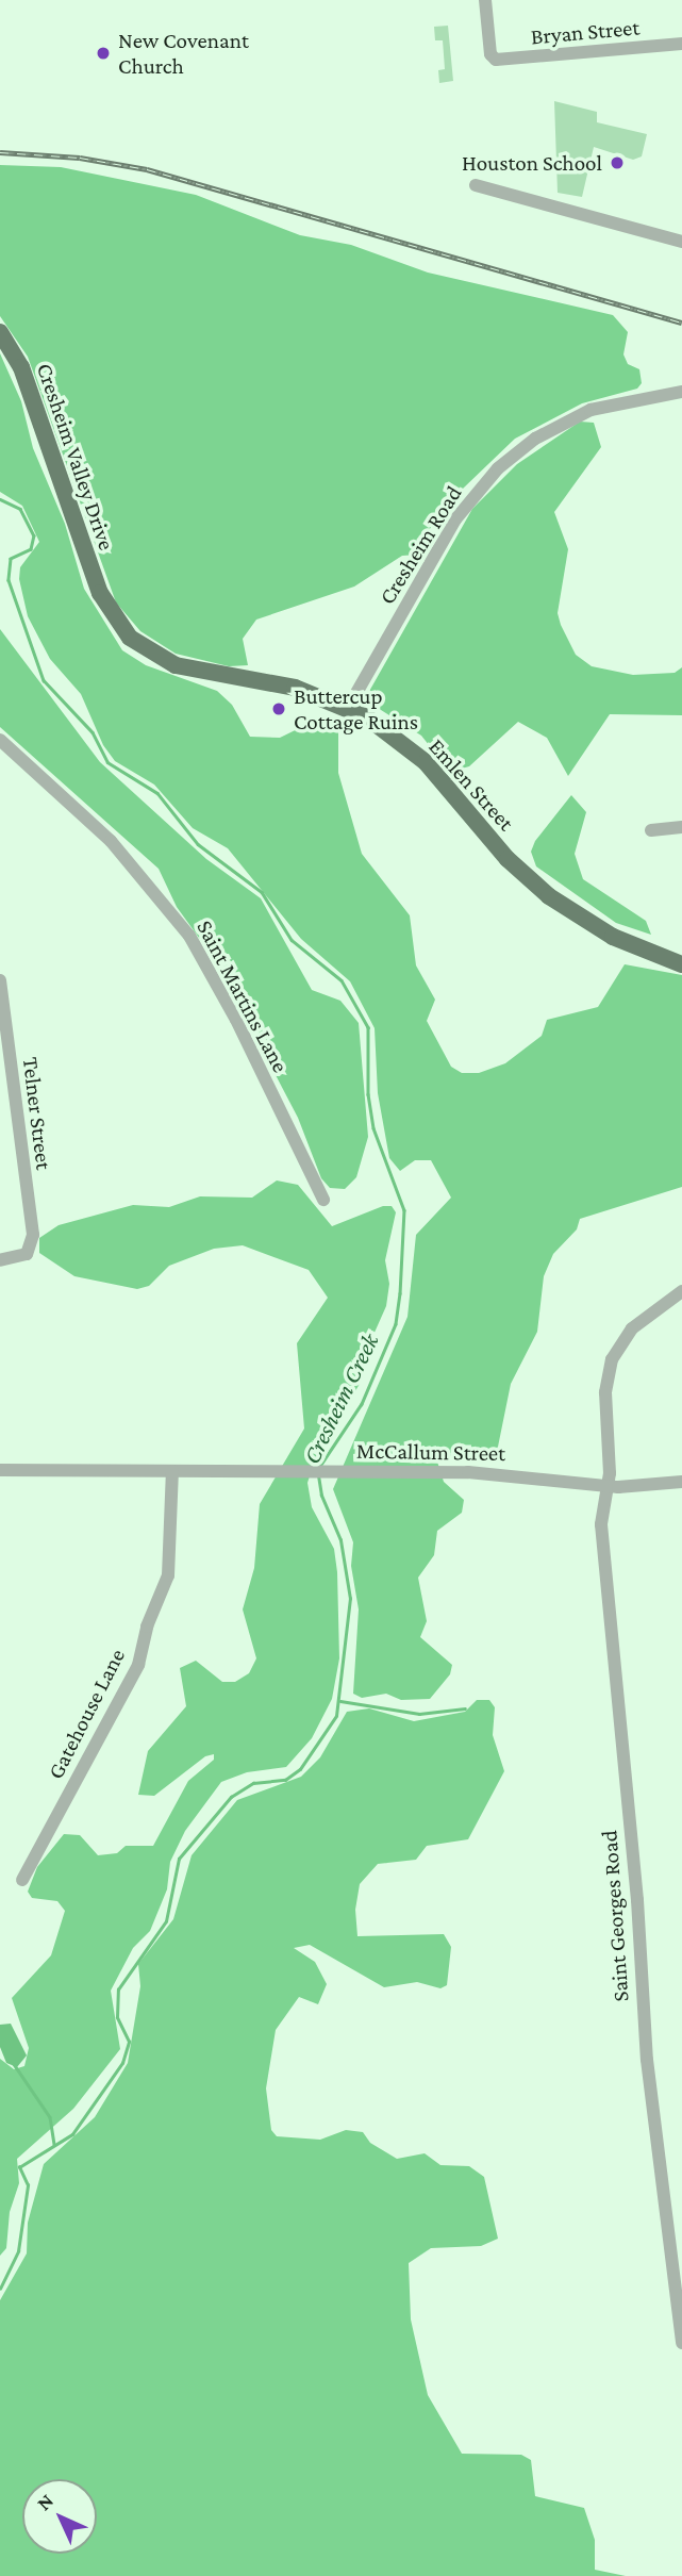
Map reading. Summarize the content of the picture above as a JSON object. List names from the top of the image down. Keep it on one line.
{"streets":{"main road":["Cresheim Valley Drive","Emlen Street"],"street":["Bryan Street","Cresheim Road","Saint Martins Lane","Telner Street","McCallum Street","Gatehouse Lane","Saint Georges Road"]},"crossings":[["Cresheim Valley Drive","Emlen Street"],["Cresheim Road","Emlen Street"],["McCallum Street","Gatehouse Lane"],["McCallum Street","Saint Georges Road"]],"water":["Cresheim Creek"],"places":["New Covenant Church","Houston School","Buttercup Cottage Ruins"],"north":"top left"}
